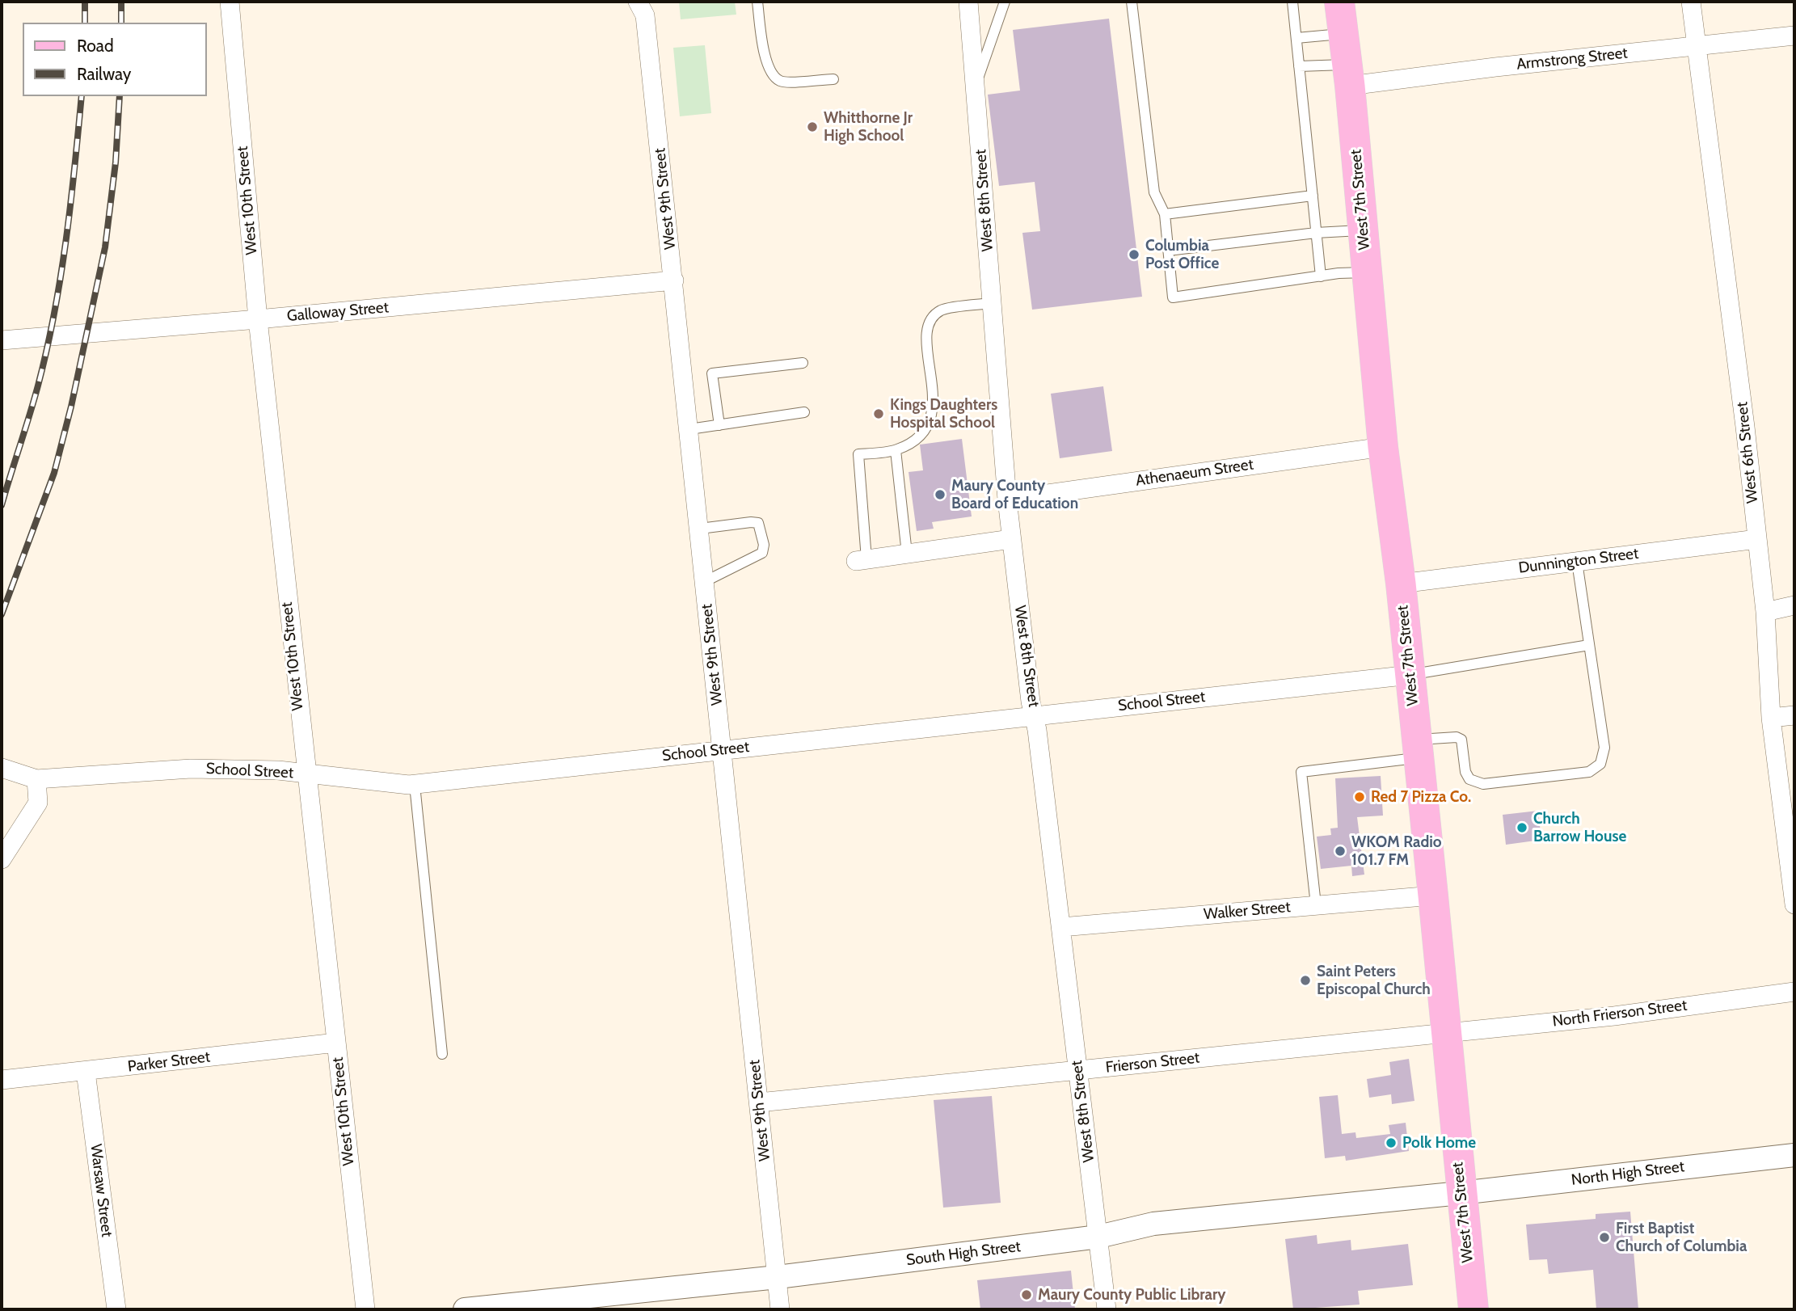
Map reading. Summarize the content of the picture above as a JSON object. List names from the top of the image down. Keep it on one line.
{"streets":{"main road":["West 7th Street"],"street":["Armstrong Street","West 9th Street","West 10th Street","West 8th Street","Galloway Street","West 6th Street","Athenaeum Street","Dunnington Street","School Street","Walker Street","North Frierson Street","Parker Street","Frierson Street","North High Street","Warsaw Street","South High Street"]},"crossings":[["Armstrong Street","West 7th Street"],["Armstrong Street","West 6th Street"],["West 9th Street","Galloway Street"],["West 9th Street","School Street"],["West 9th Street","Frierson Street"],["West 9th Street","South High Street"],["West 7th Street","Athenaeum Street"],["West 7th Street","Dunnington Street"],["West 7th Street","School Street"],["West 7th Street","Walker Street"],["West 7th Street","North Frierson Street"],["West 7th Street","Frierson Street"],["West 7th Street","North High Street"],["West 7th Street","South High Street"],["West 10th Street","Galloway Street"],["West 10th Street","School Street"],["West 10th Street","Parker Street"],["West 8th Street","Athenaeum Street"],["West 8th Street","School Street"],["West 8th Street","Walker Street"],["West 8th Street","Frierson Street"],["West 8th Street","South High Street"],["West 6th Street","Dunnington Street"],["North Frierson Street","Frierson Street"],["Parker Street","Warsaw Street"],["North High Street","South High Street"]],"places":["Whitthorne Jr High School","Columbia Post Office","Kings Daughters Hospital School","Maury County Board of Education","Red 7 Pizza Co.","Church Barrow House","WKOM Radio 101.7 FM","Saint Peters Episcopal Church","Polk Home","First Baptist Church of Columbia","Maury County Public Library"],"legend":["Road","Railway"]}
